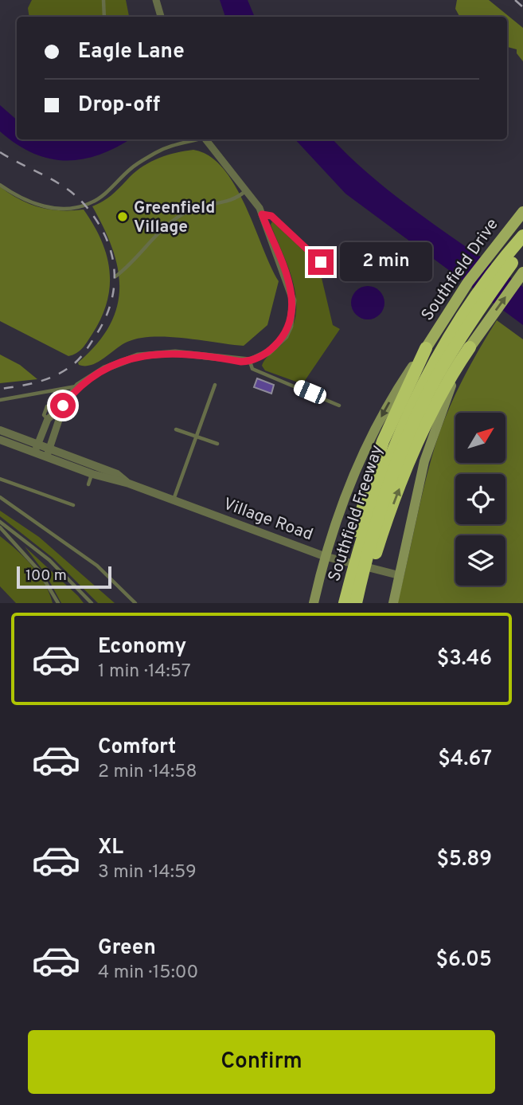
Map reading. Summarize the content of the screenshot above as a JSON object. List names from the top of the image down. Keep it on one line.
{"streets":{"highway":["Southfield Freeway"],"main road":["Southfield Drive"],"street":["Village Road"]},"places":["Greenfield Village"],"scale_bar":"100 m","north":"top right","page":{"banner":["Eagle Lane","Drop-off"],"bubble":"2 min","scale":"100 m","list":[{"name":"Economy","note":"1 min · 14:57","value":"$3.46"},{"name":"Comfort","note":"2 min · 14:58","value":"$4.67"},{"name":"XL","note":"3 min · 14:59","value":"$5.89"},{"name":"Green","note":"4 min · 15:00","value":"$6.05"}],"buttons":"Confirm"}}
